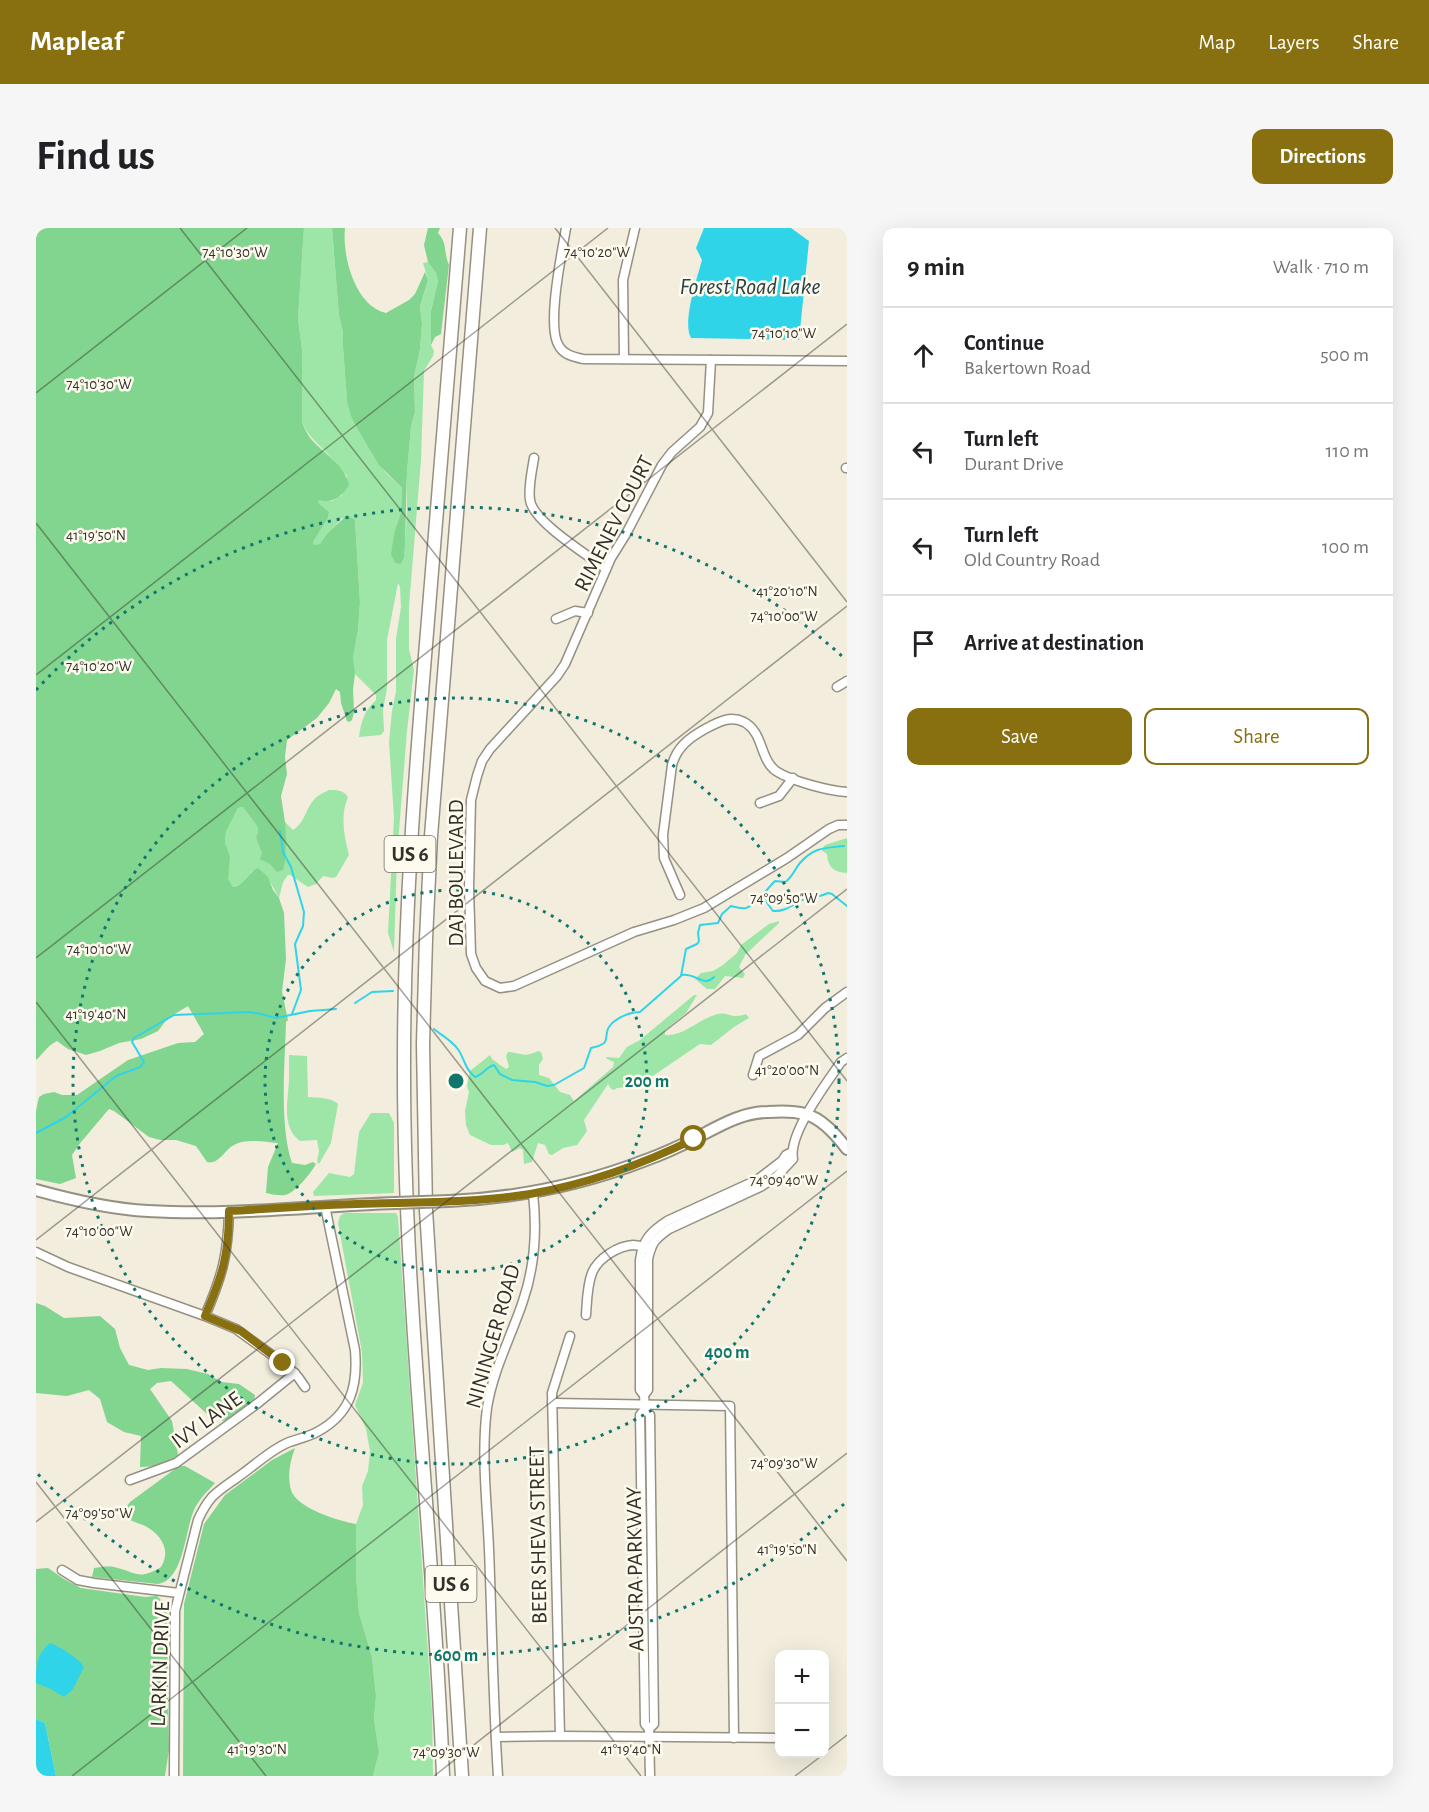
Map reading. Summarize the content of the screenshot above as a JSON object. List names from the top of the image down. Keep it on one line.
{"streets":{"highway":["US 6"],"street":["RIMENEV COURT","DAJ BOULEVARD","NININGER ROAD","IVY LANE","BEER SHEVA STREET","AUSTRA PARKWAY","LARKIN DRIVE"]},"crossings":[["RIMENEV COURT","DAJ BOULEVARD"]],"water":["Forest Road Lake"],"page":{"header":"Mapleaf","nav":["Map","Layers","Share"],"buttons":["Directions",["Save","Share"]],"title":"Find us","heading":["9 min","Walk · 710 m"],"list":[["Continue","Bakertown Road","500 m"],["Turn left","Durant Drive","110 m"],["Turn left","Old Country Road","100 m"],"Arrive at destination"],"map_buttons":["+","−"]},"coordinates":["74°10'30\"W","74°10'20\"W","74°10'10\"W","41°19'50\"N","41°20'10\"N","74°10'00\"W","74°09'50\"W","41°19'40\"N","41°20'00\"N","74°09'40\"W","74°09'30\"W","41°19'30\"N"],"rings":["200 m","400 m","600 m"]}
